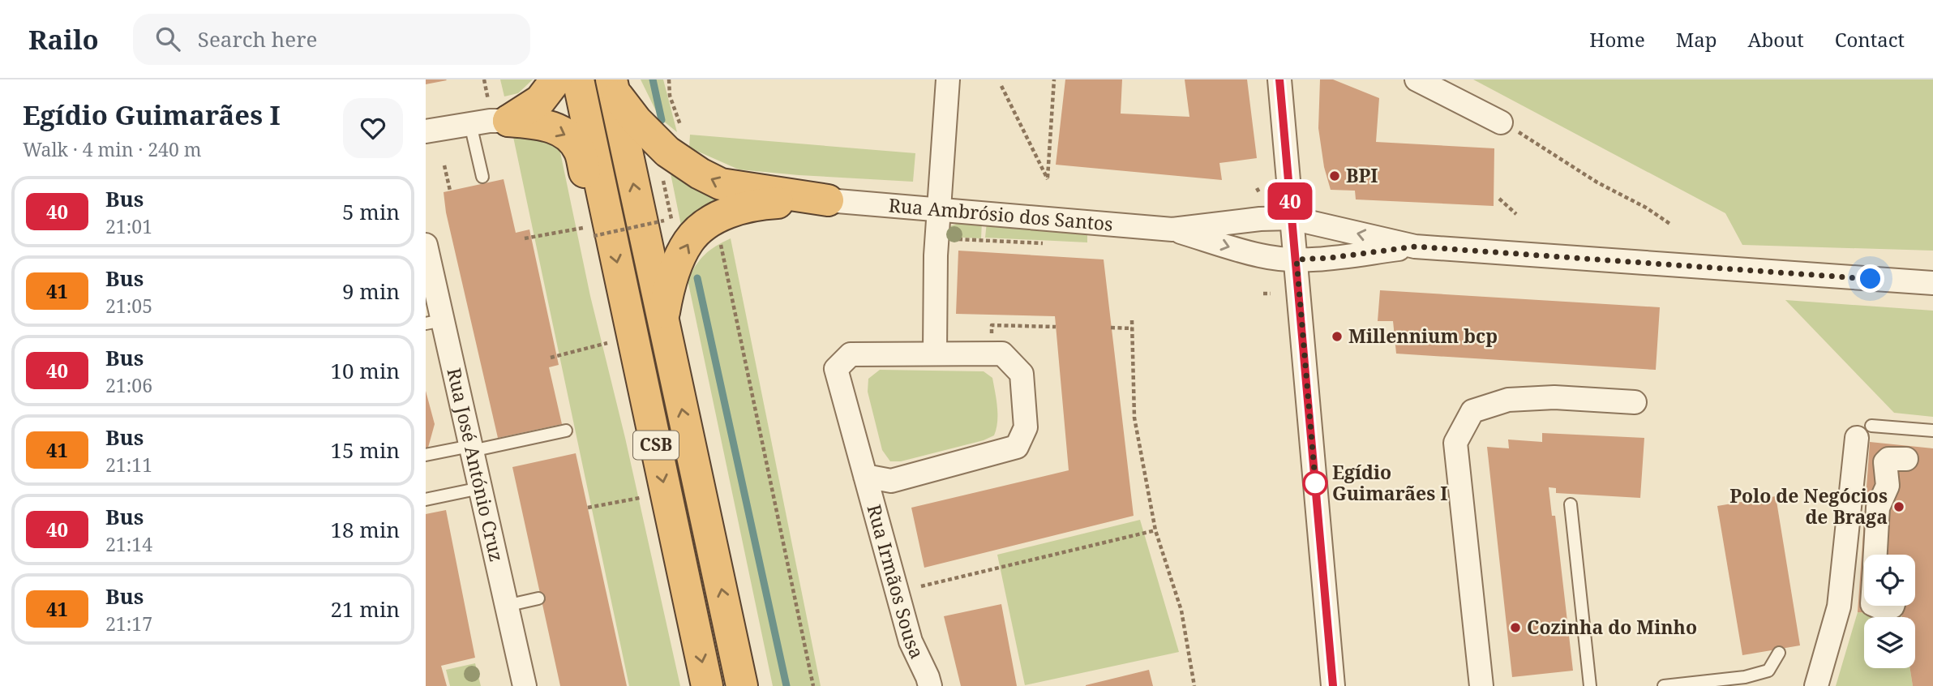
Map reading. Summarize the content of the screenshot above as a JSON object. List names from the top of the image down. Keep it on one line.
{"streets":{"highway":["CSB"],"street":["Rua Ambrósio dos Santos","Rua José António Cruz","Rua Irmãos Sousa"]},"places":["BPI","Millennium bcp","Egídio Guimarães I","Polo de Negócios de Braga","Cozinha do Minho"],"lines":["bus line 40"],"page":{"header":"Railo","search":"Search here","nav":["Home","Map","About","Contact"],"heading":["Egídio Guimarães I","Walk · 4 min · 240 m"],"on_map":"40","list":[{"mark":"40","name":"Bus","note":"21:01","value":"5 min"},{"mark":"41","name":"Bus","note":"21:05","value":"9 min"},{"mark":"40","name":"Bus","note":"21:06","value":"10 min"},{"mark":"41","name":"Bus","note":"21:11","value":"15 min"},{"mark":"40","name":"Bus","note":"21:14","value":"18 min"},{"mark":"41","name":"Bus","note":"21:17","value":"21 min"}]}}
